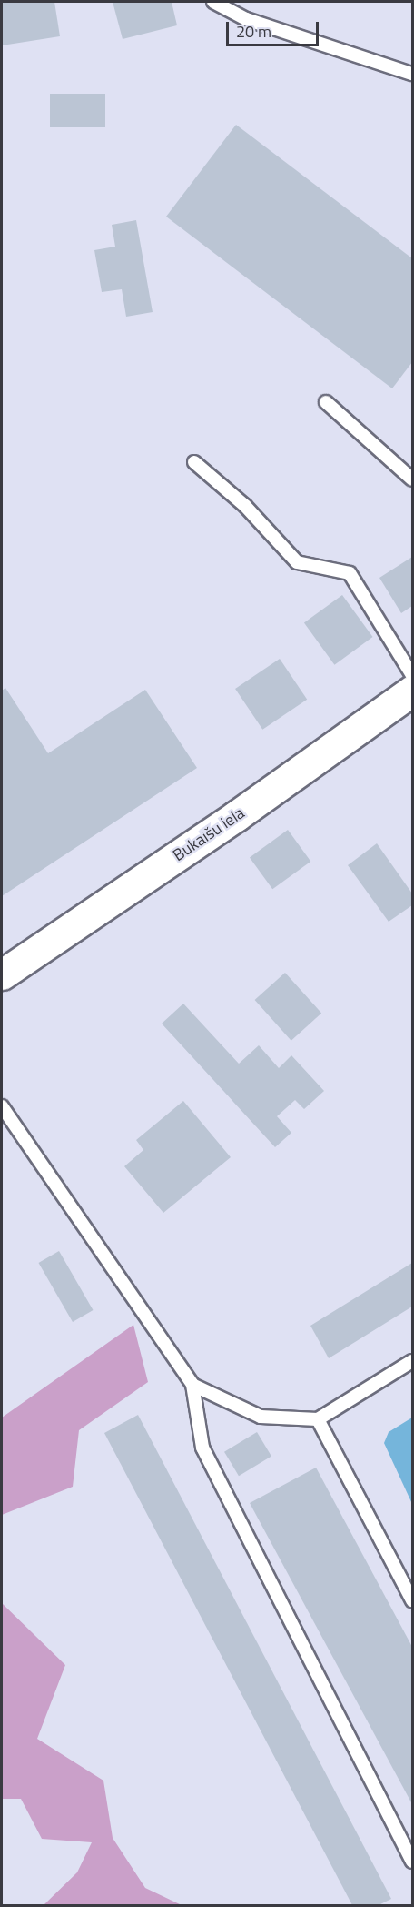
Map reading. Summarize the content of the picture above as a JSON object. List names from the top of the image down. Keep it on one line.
{"streets":{"street":["Bukaišu iela"]},"scale_bar":"20 m"}
